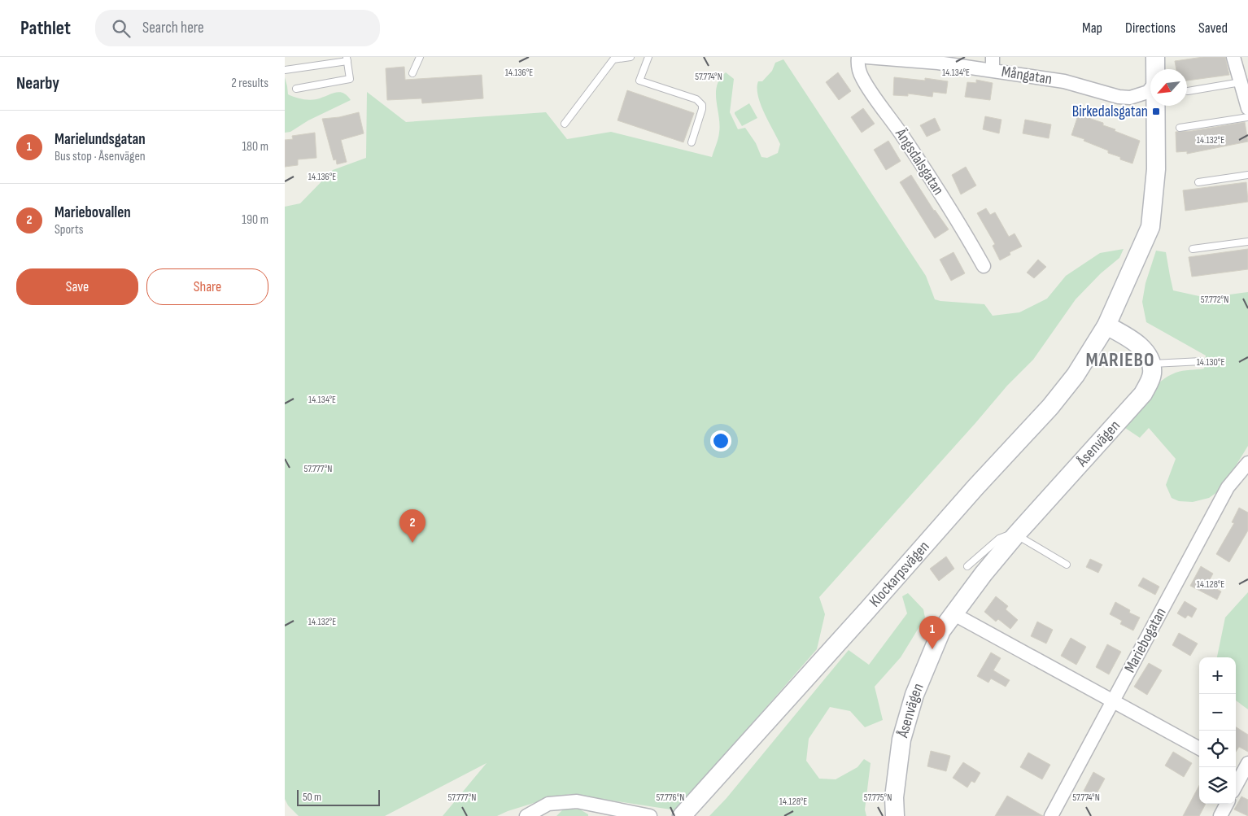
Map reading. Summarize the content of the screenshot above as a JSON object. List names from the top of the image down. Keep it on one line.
{"streets":{"street":["Mångatan","Ängsdalsgatan","Åsenvägen","Klockarpsvägen","Mariebogatan"]},"districts":["MARIEBO"],"places":{"transit":["Birkedalsgatan"]},"scale_bar":"50 m","north":"bottom left","page":{"header":"Pathlet","search":"Search here","nav":["Map","Directions","Saved"],"heading":["Nearby","2 results"],"list":[{"mark":"1","name":"Marielundsgatan","note":"Bus stop · Åsenvägen","value":"180 m"},{"mark":"2","name":"Mariebovallen","note":"Sports","value":"190 m"}],"buttons":["Save","Share"],"pins":["2","1"],"map_buttons":["+","−"],"scale":"50 m"},"coordinates":["14.136°E","14.134°E","57.774°N","14.132°E","57.772°N","14.130°E","57.777°N","14.128°E","57.776°N","57.775°N"]}
